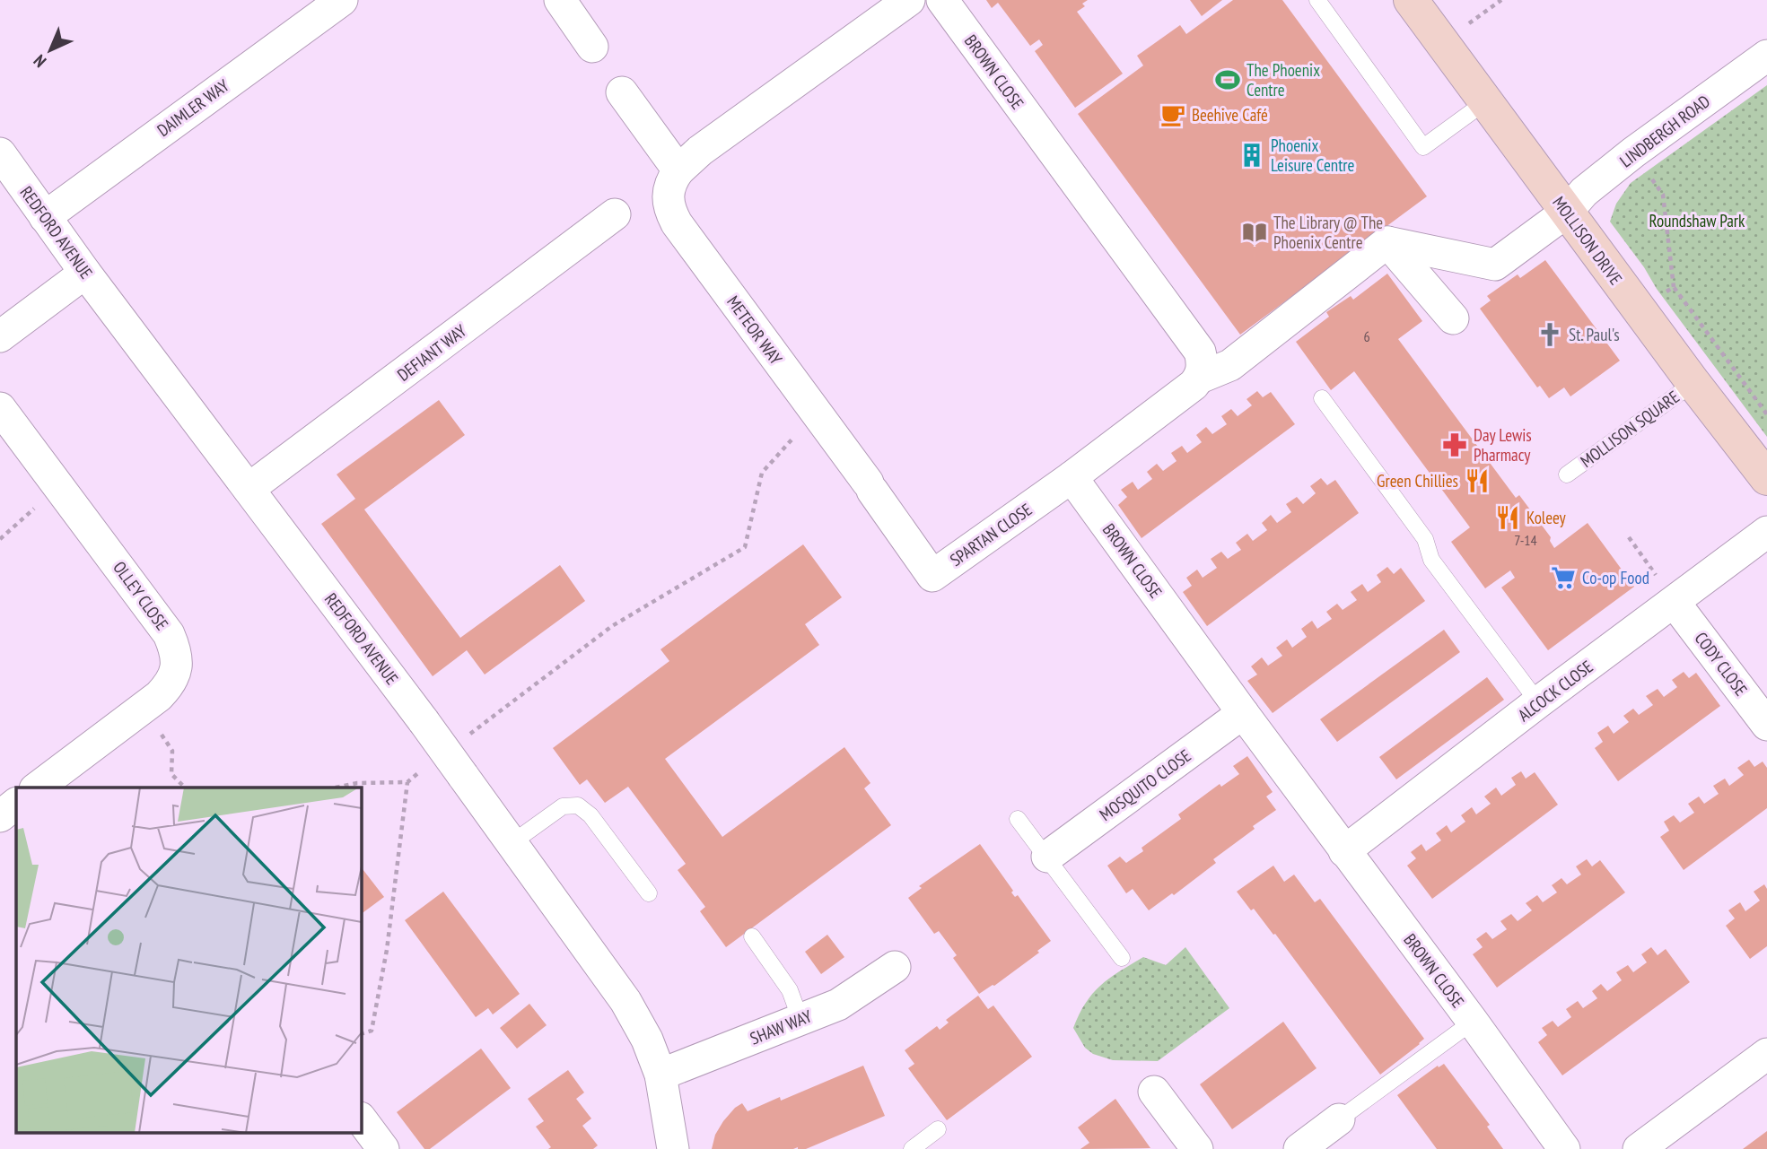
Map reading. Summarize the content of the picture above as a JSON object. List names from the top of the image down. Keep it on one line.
{"streets":{"main road":["MOLLISON DRIVE"],"street":["BROWN CLOSE","DAIMLER WAY","LINDBERGH ROAD","REDFORD AVENUE","METEOR WAY","DEFIANT WAY","SPARTAN CLOSE","OLLEY CLOSE","CODY CLOSE","ALCOCK CLOSE","MOSQUITO CLOSE","SHAW WAY"],"lane":["MOLLISON SQUARE"]},"crossings":[["BROWN CLOSE","SPARTAN CLOSE"],["BROWN CLOSE","ALCOCK CLOSE"],["BROWN CLOSE","MOSQUITO CLOSE"],["DAIMLER WAY","REDFORD AVENUE"],["LINDBERGH ROAD","MOLLISON DRIVE"],["REDFORD AVENUE","DEFIANT WAY"],["REDFORD AVENUE","SHAW WAY"],["MOLLISON DRIVE","MOLLISON SQUARE"],["METEOR WAY","SPARTAN CLOSE"],["CODY CLOSE","ALCOCK CLOSE"]],"parks":["Roundshaw Park"],"places":{"sports":["The Phoenix Centre"],"cafe":["Beehive Café"],"building":["Phoenix Leisure Centre"],"library":["The Library @ The Phoenix Centre"],"church":["St. Paul's"],"pharmacy":["Day Lewis Pharmacy"],"restaurant":["Green Chillies","Koleey"],"supermarket":["Co-op Food"]},"house_numbers":["6","7-14"],"north":"bottom left"}
